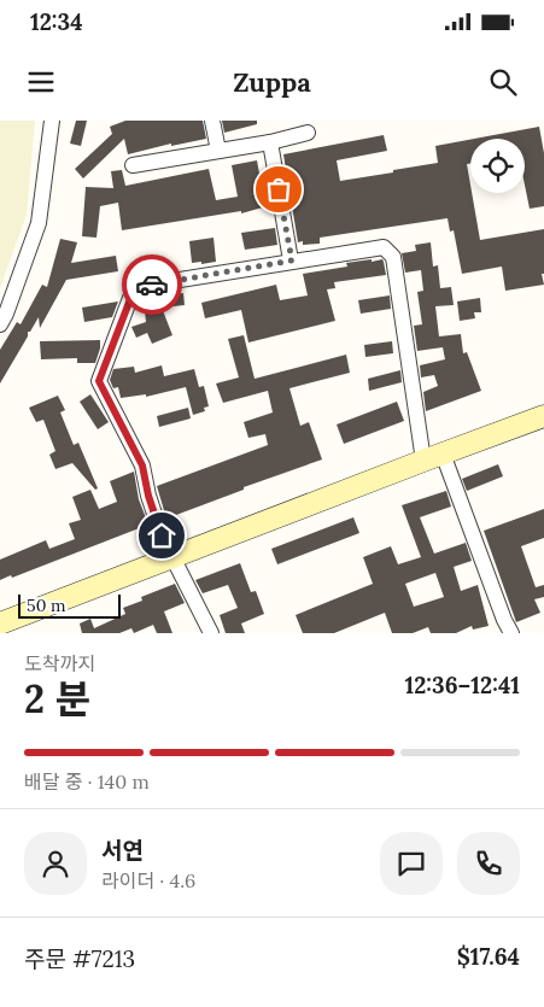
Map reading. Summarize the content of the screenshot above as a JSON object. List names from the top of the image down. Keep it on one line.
{"scale_bar":"50 m","page":{"status":"12:34","header":"Zuppa","scale":"50 m","heading":["2 분","도착까지","12:36–12:41"],"panel":["서연","라이더 · 4.6","주문 #7213","$17.64"],"bar":"배달 중 · 140 m"}}
